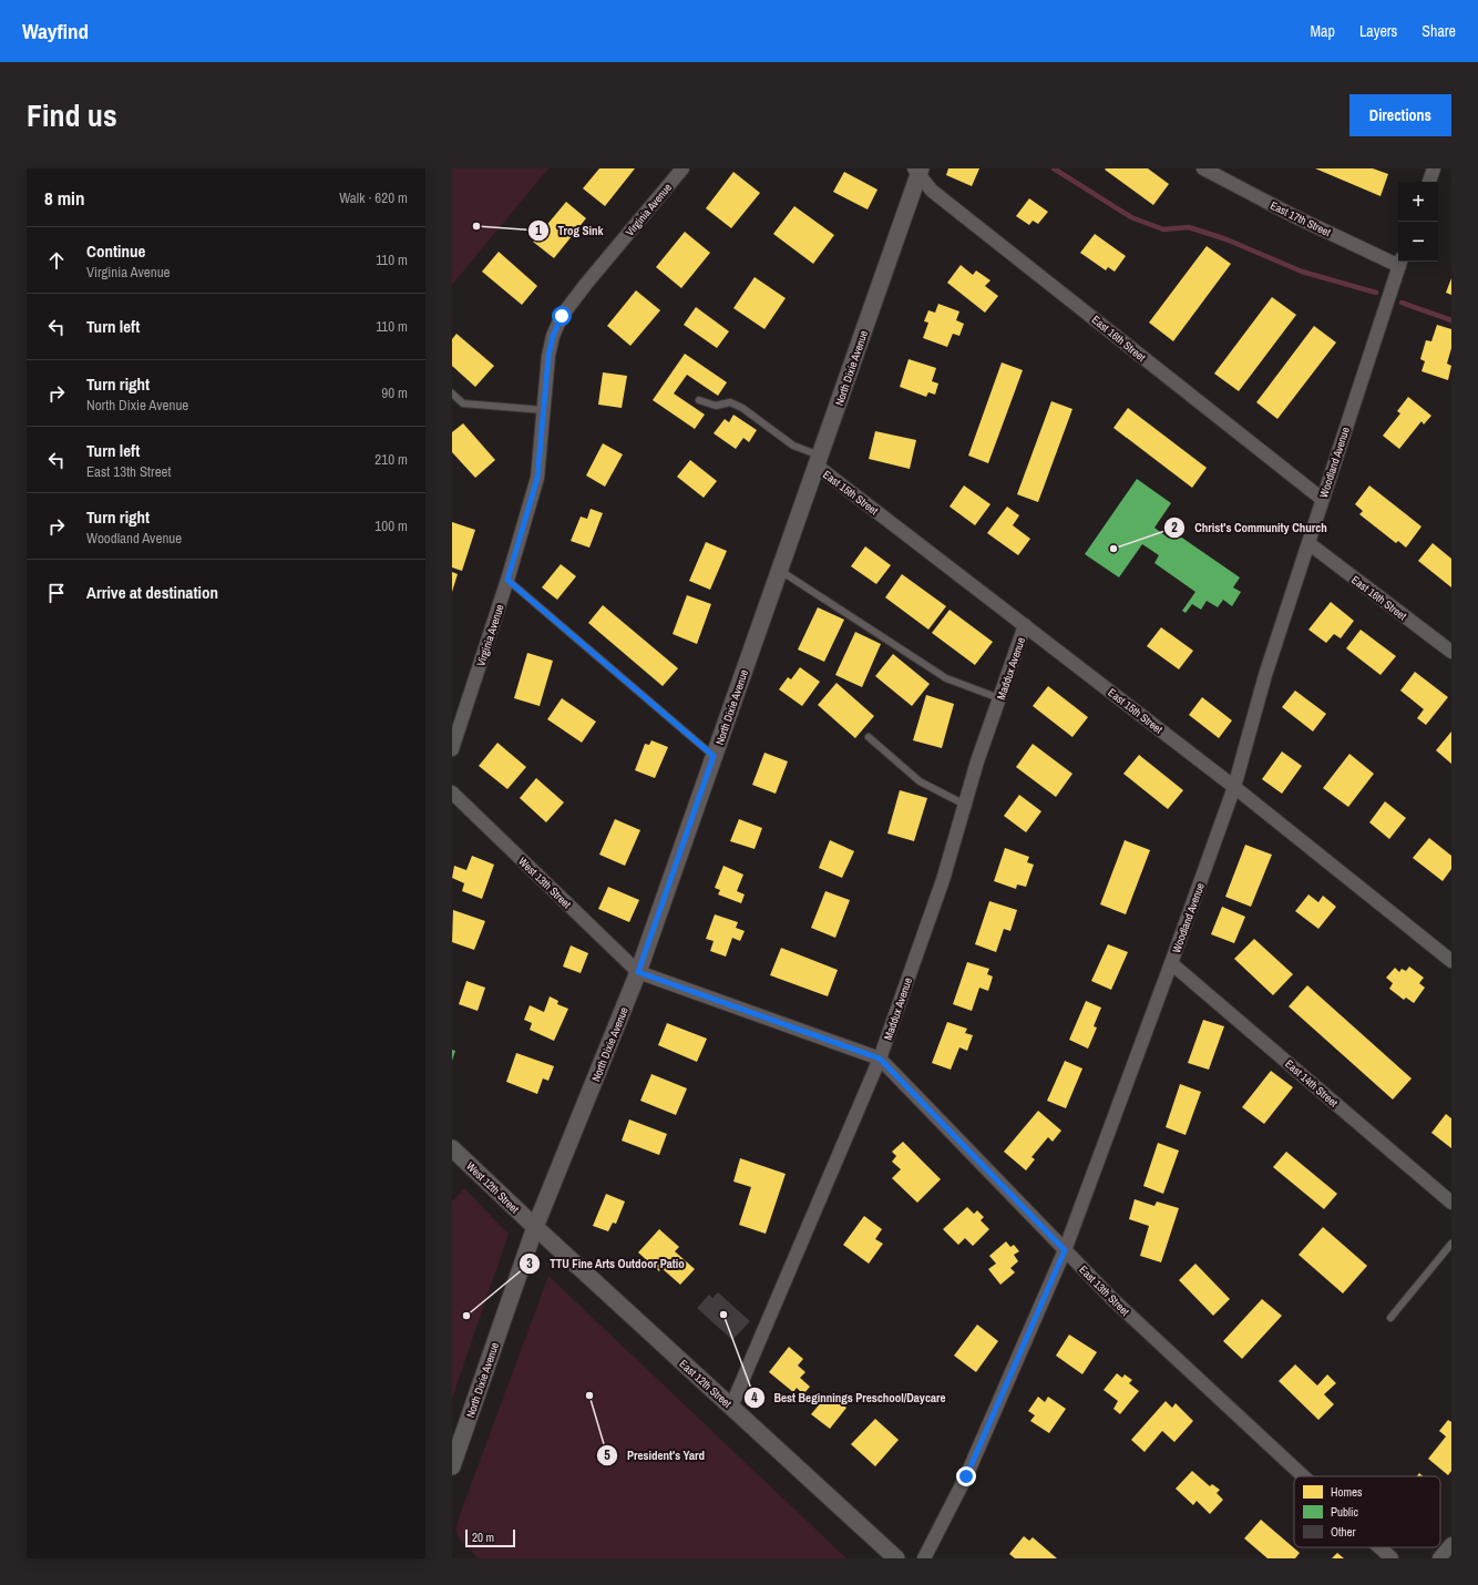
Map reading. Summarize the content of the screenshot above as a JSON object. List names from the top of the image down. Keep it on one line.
{"streets":{"street":["Virginia Avenue","East 17th Street","East 16th Street","North Dixie Avenue","Woodland Avenue","East 15th Street","Maddux Avenue","West 13th Street","East 14th Street","West 12th Street","East 13th Street","East 12th Street"]},"crossings":[["East 16th Street","North Dixie Avenue"],["East 16th Street","Woodland Avenue"],["North Dixie Avenue","East 15th Street"],["North Dixie Avenue","West 13th Street"],["North Dixie Avenue","West 12th Street"],["North Dixie Avenue","East 13th Street"],["North Dixie Avenue","East 12th Street"],["Woodland Avenue","East 15th Street"],["Woodland Avenue","East 14th Street"],["Woodland Avenue","East 13th Street"],["East 15th Street","Maddux Avenue"],["Maddux Avenue","East 13th Street"],["Maddux Avenue","East 12th Street"],["West 13th Street","East 13th Street"],["West 12th Street","East 12th Street"]],"places":["Trog Sink","Christ's Community Church","Best Beginnings Preschool/Daycare","TTU Fine Arts Outdoor Patio","President's Yard"],"legend":["Homes","Public","Other"],"scale_bar":"20 m","page":{"header":"Wayfind","nav":["Map","Layers","Share"],"title":"Find us","buttons":"Directions","heading":["8 min","Walk · 620 m"],"map_buttons":["+","−"],"list":[["Continue","Virginia Avenue","110 m"],["Turn left","110 m"],["Turn right","North Dixie Avenue","90 m"],["Turn left","East 13th Street","210 m"],["Turn right","Woodland Avenue","100 m"],"Arrive at destination"],"scale":"20 m"}}
